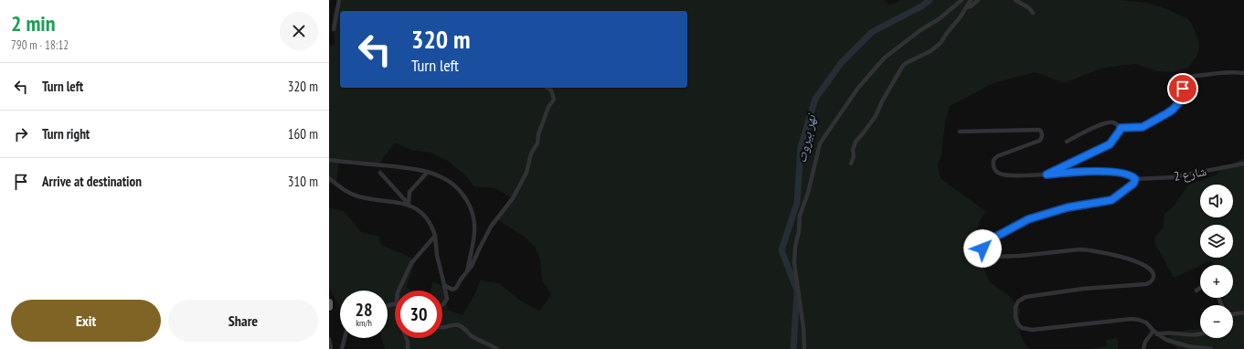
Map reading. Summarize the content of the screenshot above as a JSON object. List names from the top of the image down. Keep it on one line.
{"streets":{"street":["شارع 2"]},"water":["نهر بيروت"],"page":{"heading":["2 min","790 m · 18:12"],"turn":["320 m","Turn left"],"list":[{"name":"Turn left","value":"320 m"},{"name":"Turn right","value":"160 m"},{"name":"Arrive at destination","value":"310 m"}],"map_buttons":["+","−"],"speed":"28 km/h","limit":"30","buttons":["Exit","Share"]}}
